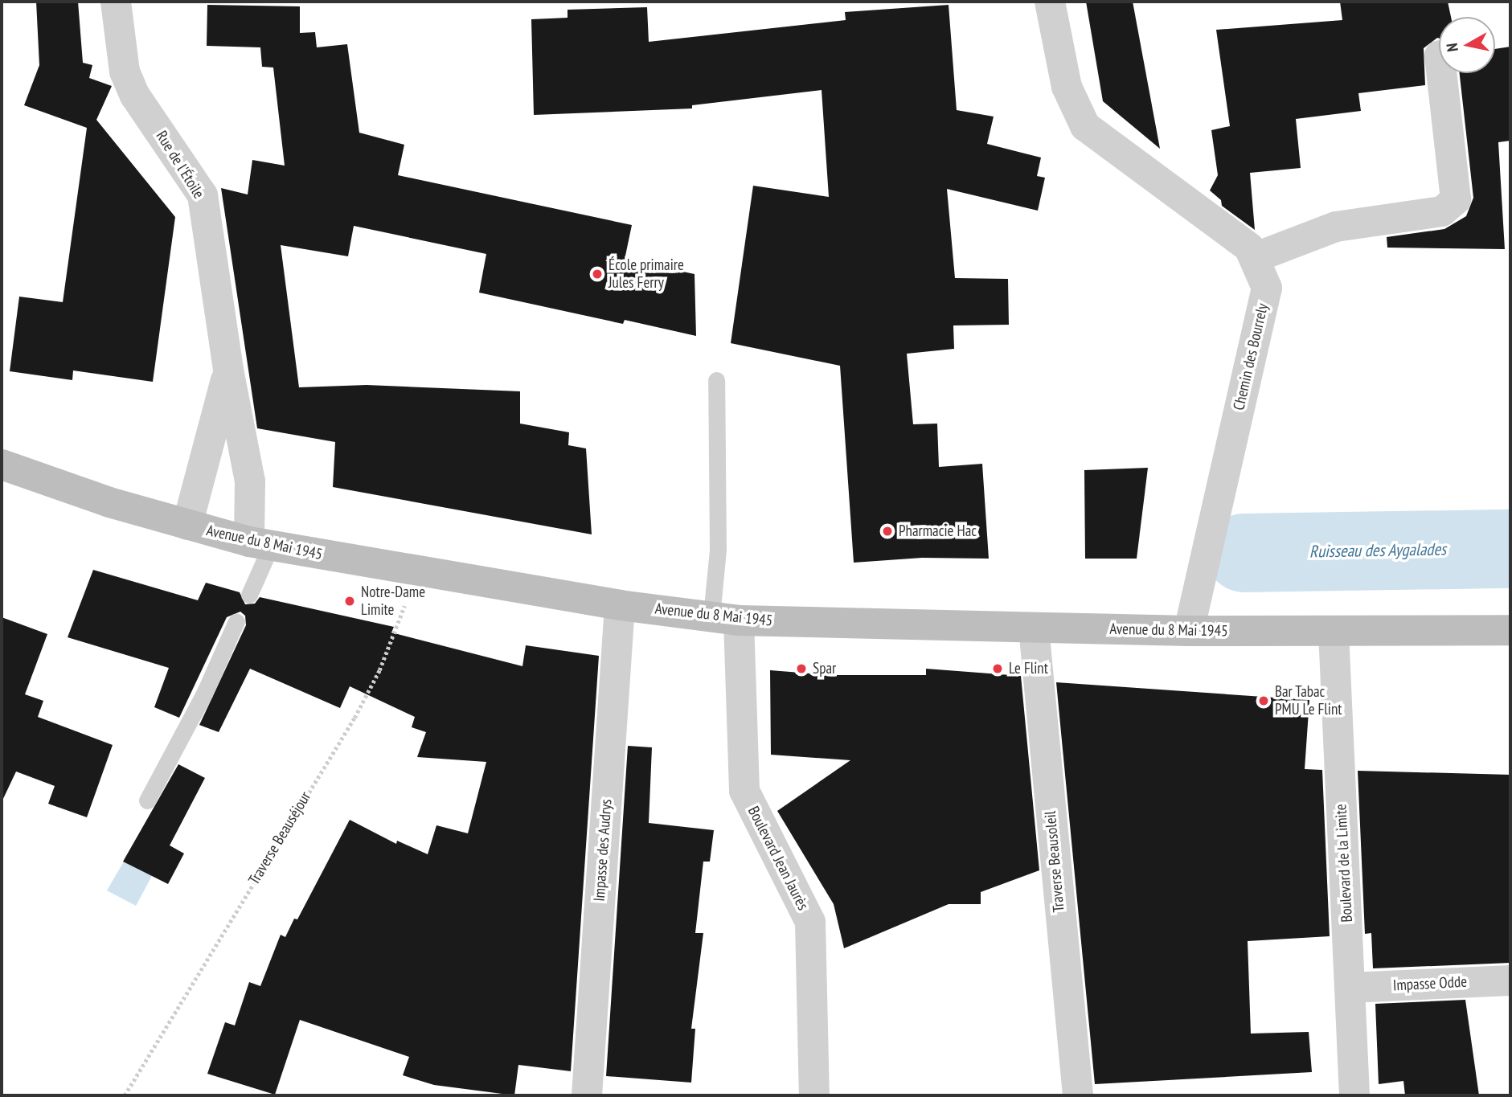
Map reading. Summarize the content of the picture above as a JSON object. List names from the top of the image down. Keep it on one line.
{"streets":{"main road":["Avenue du 8 Mai 1945"],"street":["Rue de l'Étoile","Chemin des Bourrely","Impasse des Audrys","Boulevard Jean Jaurès","Traverse Beausoleil","Boulevard de la Limite","Impasse Odde"],"path":["Traverse Beauséjour"]},"crossings":[["Rue de l'Étoile","Avenue du 8 Mai 1945"],["Chemin des Bourrely","Avenue du 8 Mai 1945"],["Avenue du 8 Mai 1945","Traverse Beauséjour"],["Avenue du 8 Mai 1945","Impasse des Audrys"],["Avenue du 8 Mai 1945","Boulevard Jean Jaurès"],["Avenue du 8 Mai 1945","Traverse Beausoleil"],["Avenue du 8 Mai 1945","Boulevard de la Limite"],["Boulevard de la Limite","Impasse Odde"]],"water":["Ruisseau des Aygalades"],"places":["École primaire Jules Ferry","Pharmacie Hac","Notre-Dame Limite","Spar","Le Flint","Bar Tabac PMU Le Flint"],"north":"left"}
